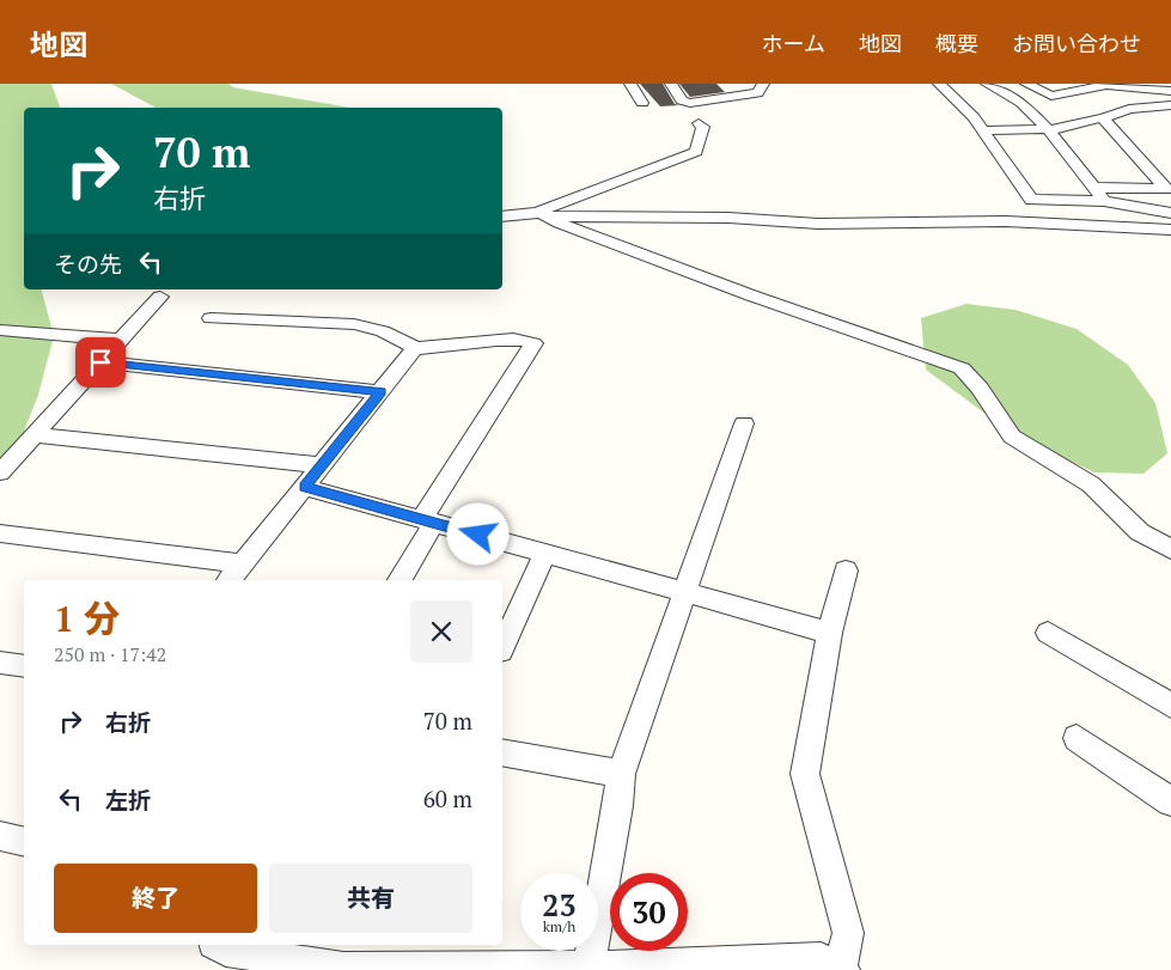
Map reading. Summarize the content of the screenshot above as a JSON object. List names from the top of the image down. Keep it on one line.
{"page":{"header":"地図","nav":["ホーム","地図","概要","お問い合わせ"],"turn":["70 m","右折"],"then":"その先","heading":["1 分","250 m · 17:42"],"list":[{"name":"右折","value":"70 m"},{"name":"左折","value":"60 m"}],"buttons":["終了","共有"],"speed":"23 km/h","limit":"30"}}
